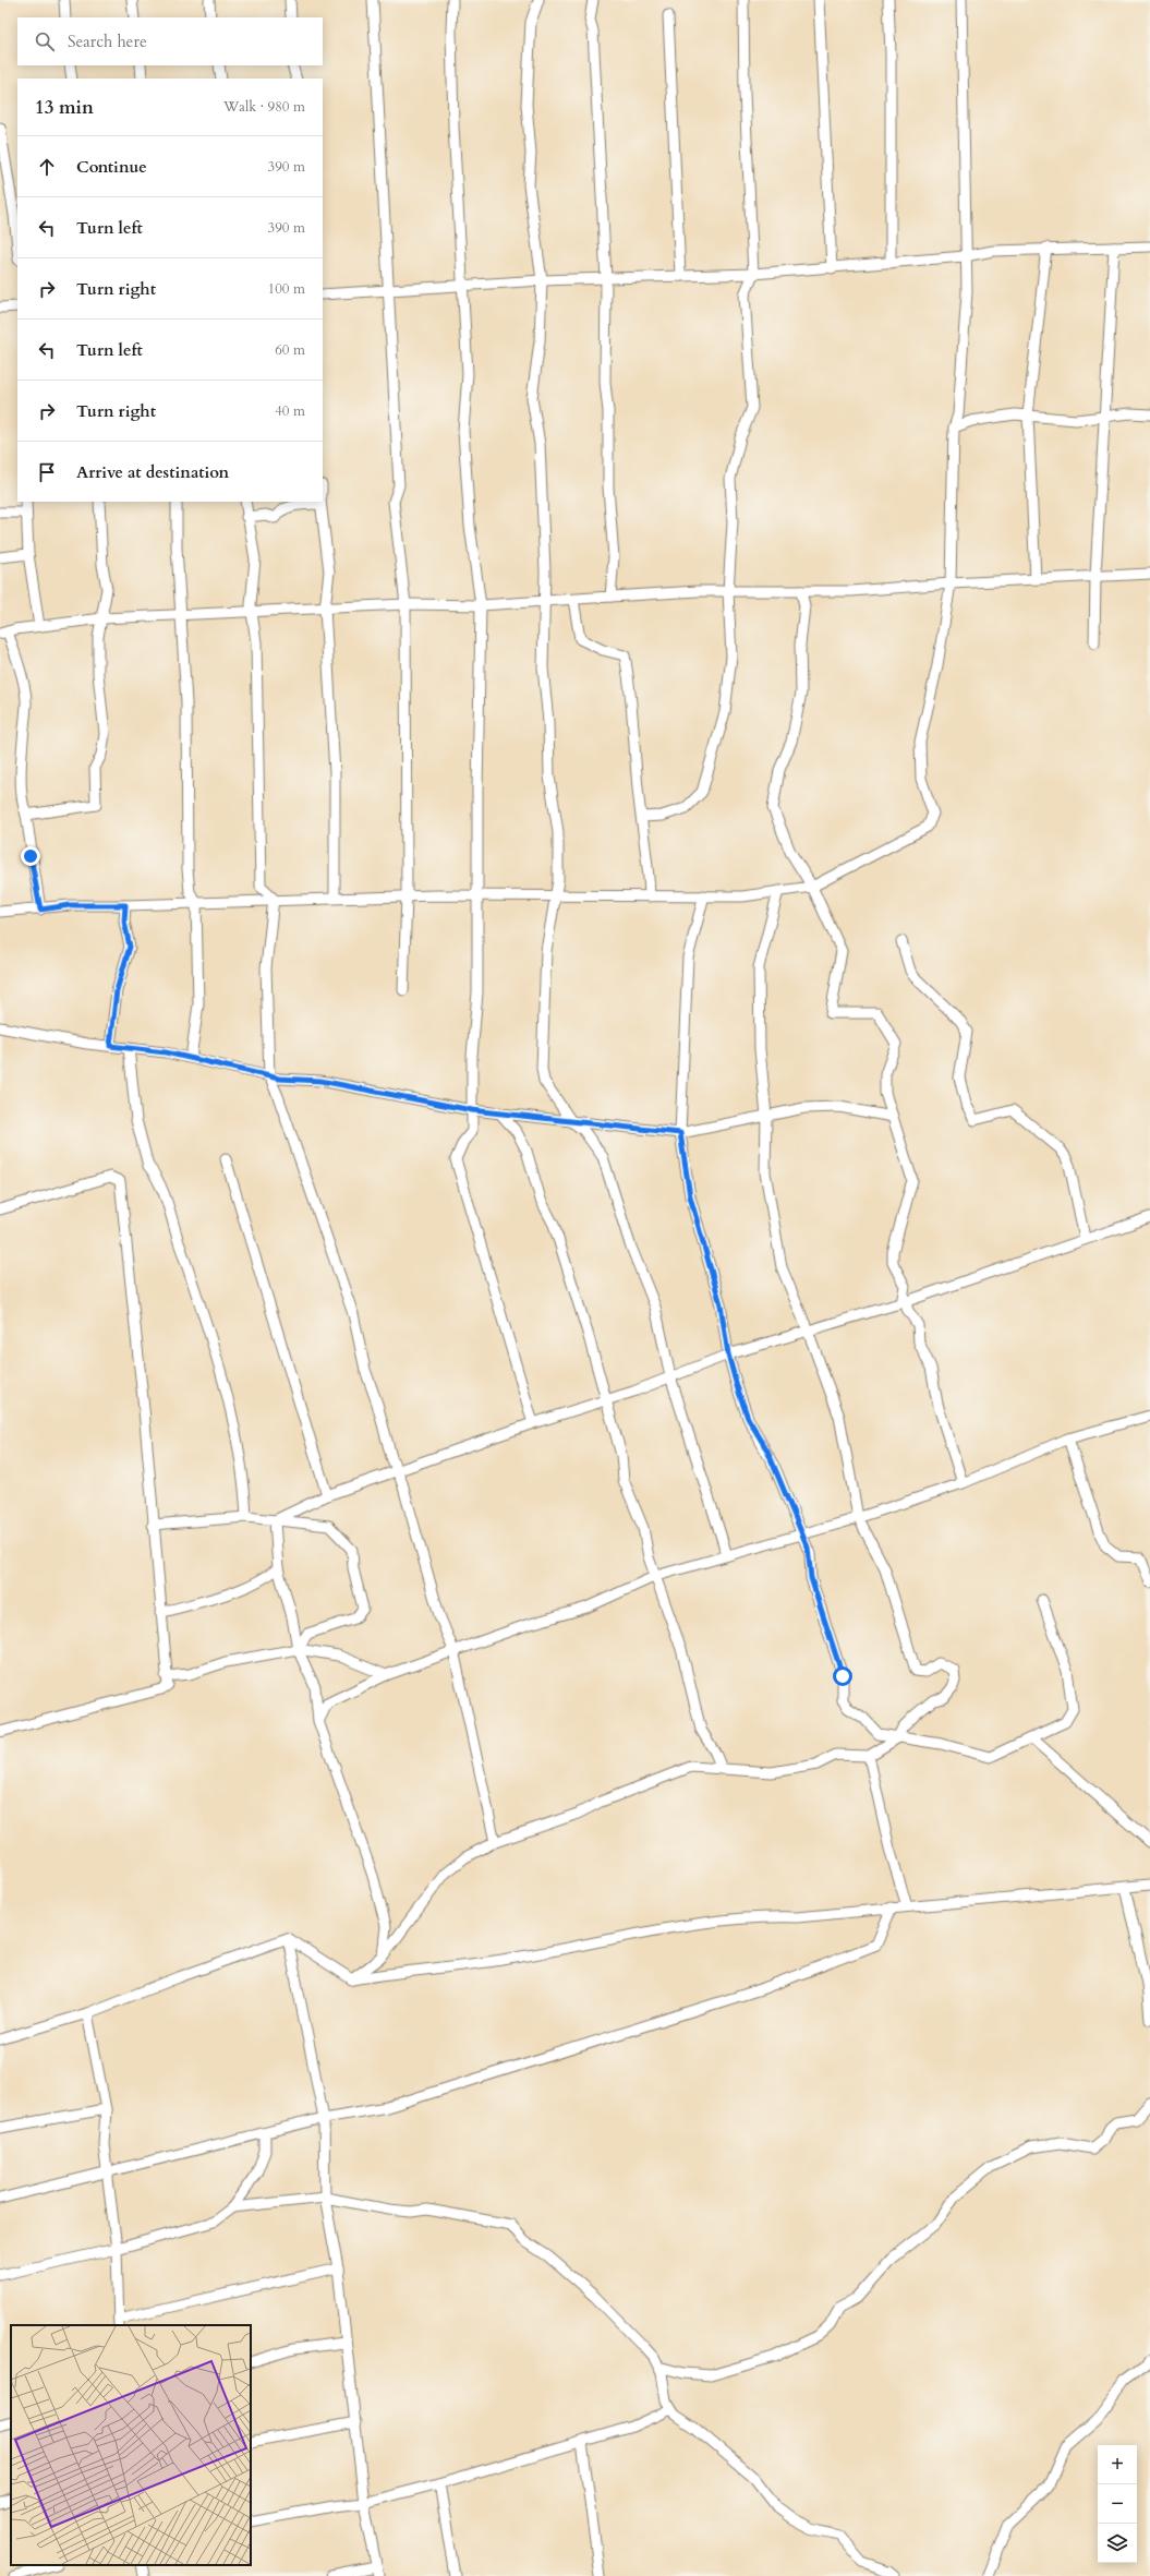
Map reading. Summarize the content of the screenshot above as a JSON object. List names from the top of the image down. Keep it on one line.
{"page":{"search":"Search here","heading":["13 min","Walk · 980 m"],"list":[["Continue","390 m"],["Turn left","390 m"],["Turn right","100 m"],["Turn left","60 m"],["Turn right","40 m"],"Arrive at destination"],"map_buttons":["+","−"]}}
